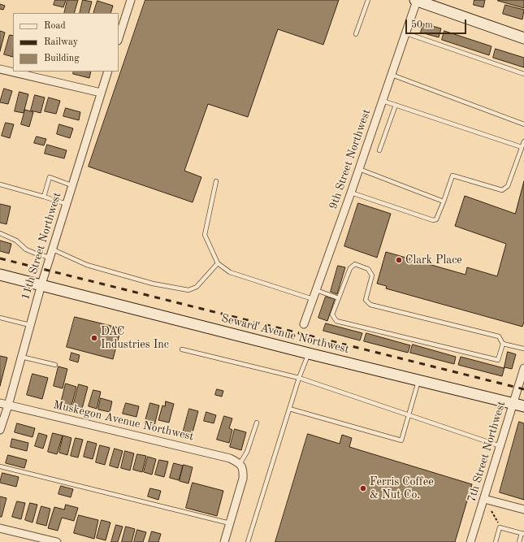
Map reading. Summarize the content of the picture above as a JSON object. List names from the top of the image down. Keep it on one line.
{"streets":{"street":["9th Street Northwest","11th Street Northwest","Seward Avenue Northwest","Muskegon Avenue Northwest","7th Street Northwest"]},"crossings":[["11th Street Northwest","Seward Avenue Northwest"],["11th Street Northwest","Muskegon Avenue Northwest"],["Seward Avenue Northwest","7th Street Northwest"]],"places":["Clark Place","DAC Industries Inc","Ferris Coffee & Nut Co."],"legend":["Road","Railway","Building"],"scale_bar":"50 m"}
